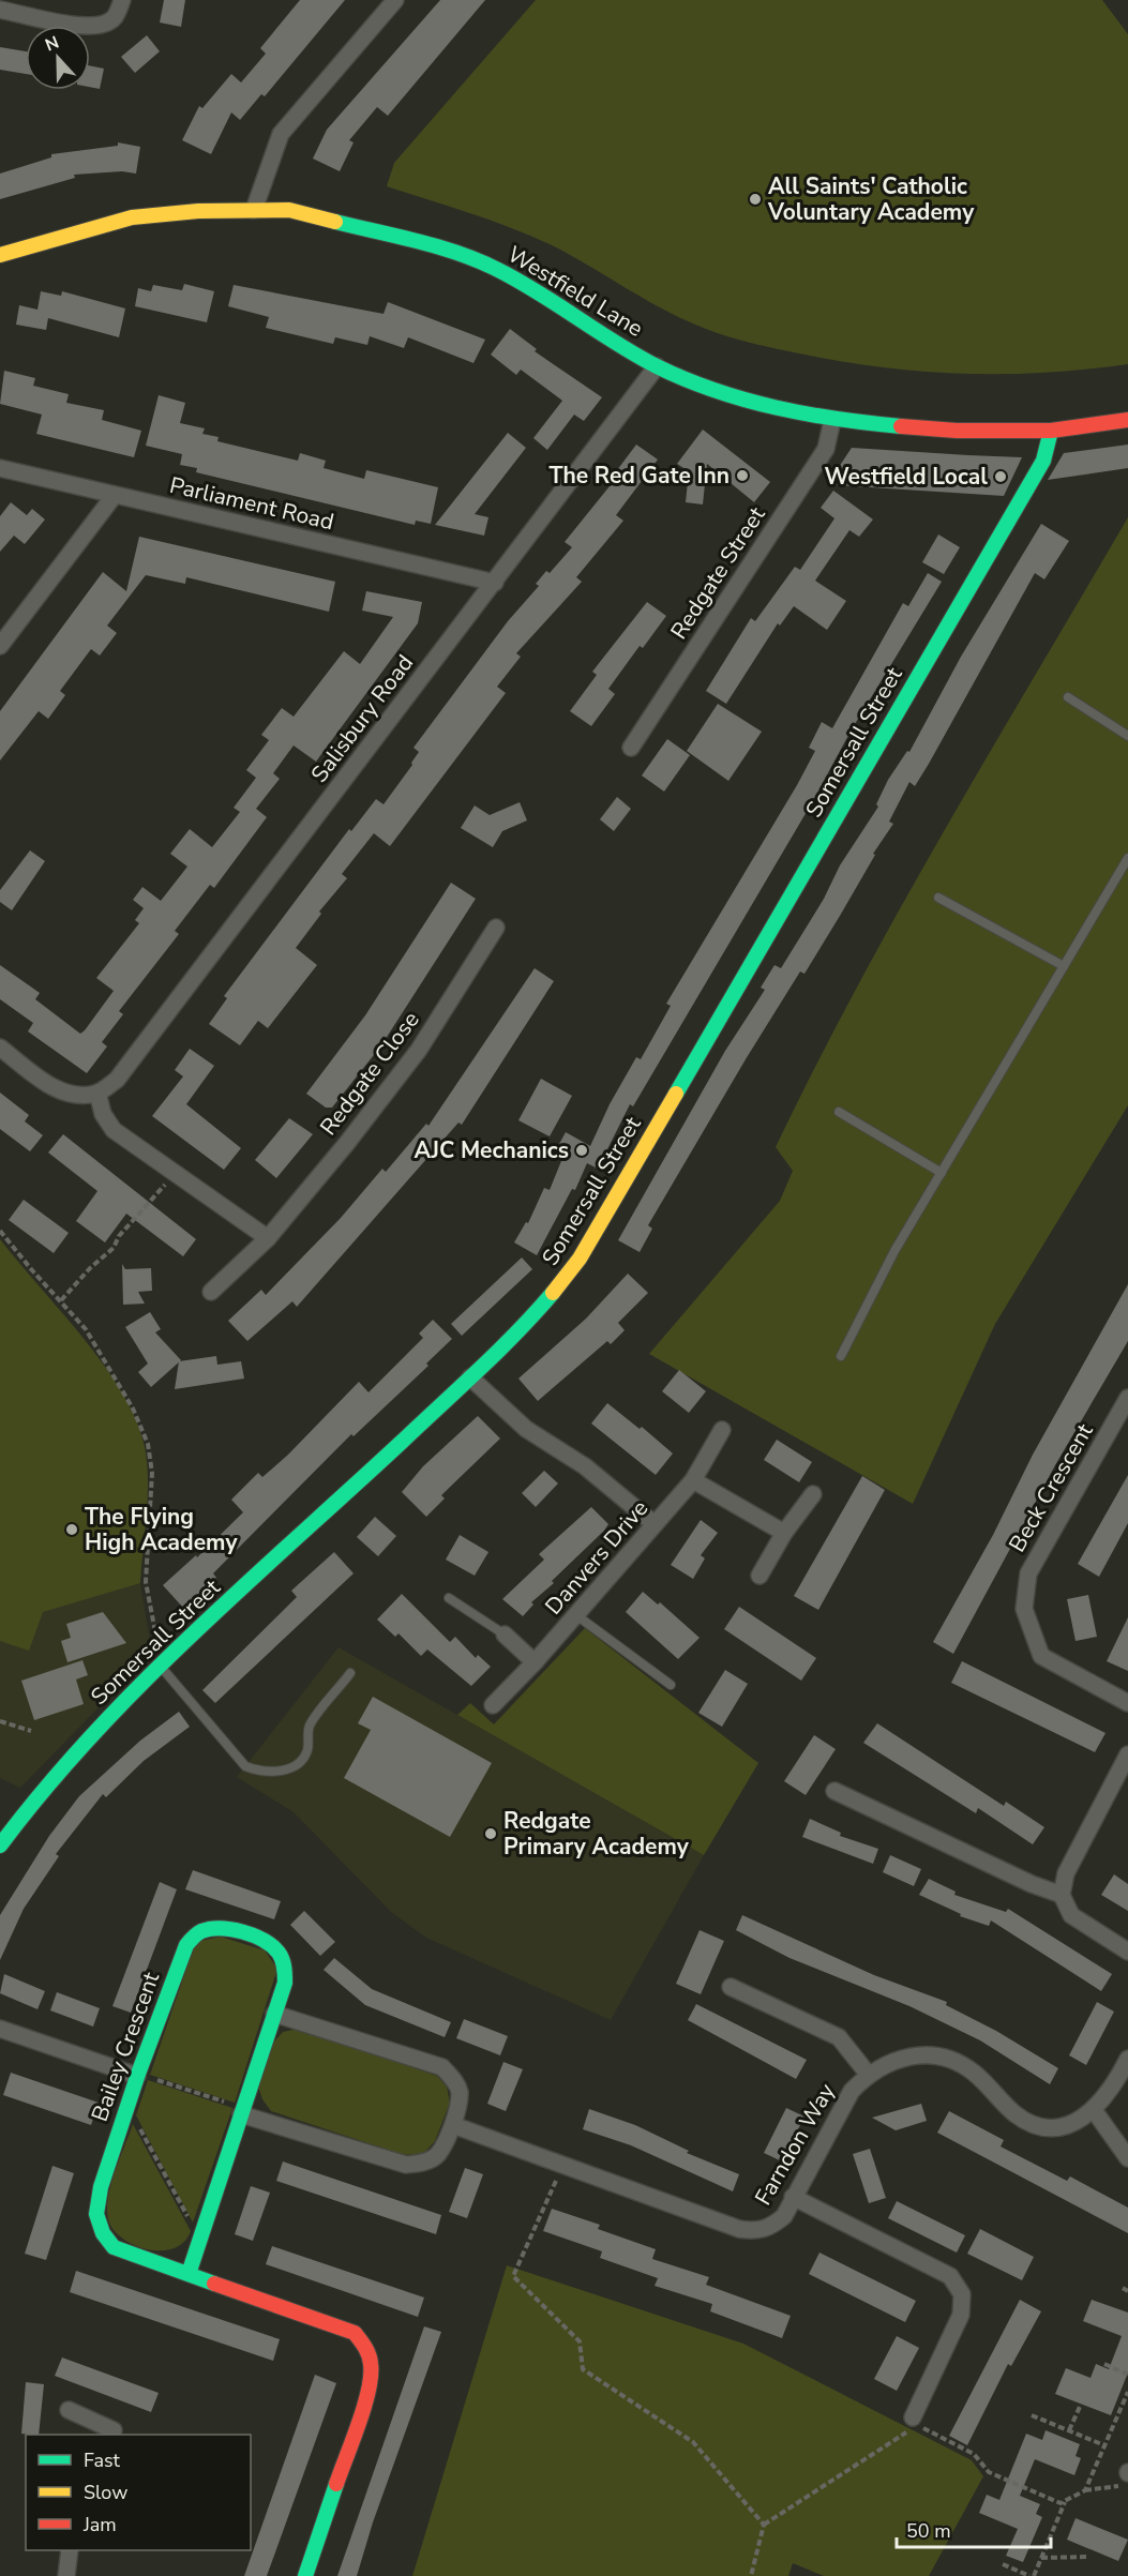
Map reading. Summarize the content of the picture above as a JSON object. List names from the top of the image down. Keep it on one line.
{"streets":{"street":["Westfield Lane","Parliament Road","Redgate Street","Salisbury Road","Somersall Street","Redgate Close","Beck Crescent","Danvers Drive","Bailey Crescent","Farndon Way"]},"crossings":[["Westfield Lane","Redgate Street"],["Westfield Lane","Salisbury Road"],["Westfield Lane","Somersall Street"],["Parliament Road","Salisbury Road"]],"places":["All Saints' Catholic Voluntary Academy","The Red Gate Inn","Westfield Local","AJC Mechanics","The Flying High Academy","Redgate Primary Academy"],"legend":["Fast","Slow","Jam"],"scale_bar":"50 m","north":"top"}
